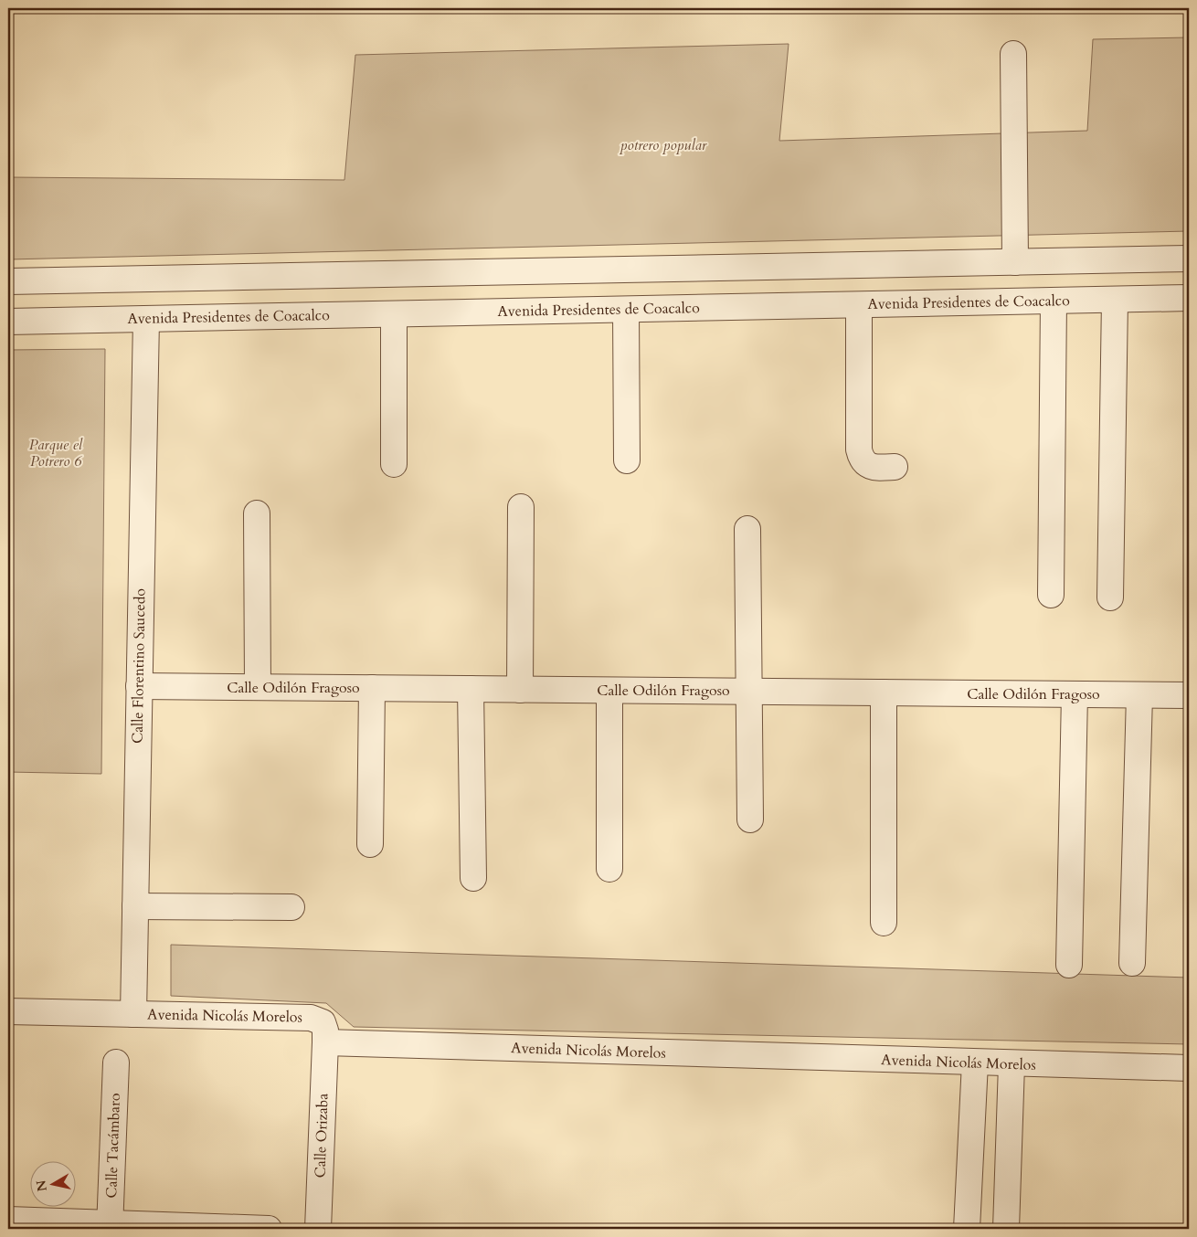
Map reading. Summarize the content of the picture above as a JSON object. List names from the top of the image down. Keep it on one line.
{"streets":{"street":["Avenida Presidentes de Coacalco","Calle Florentino Saucedo","Calle Odilón Fragoso","Avenida Nicolás Morelos","Calle Orizaba","Calle Tacámbaro"]},"crossings":[["Avenida Presidentes de Coacalco","Calle Florentino Saucedo"],["Calle Florentino Saucedo","Calle Odilón Fragoso"],["Calle Florentino Saucedo","Avenida Nicolás Morelos"],["Avenida Nicolás Morelos","Calle Orizaba"]],"parks":["potrero popular","Parque el Potrero 6"],"north":"left"}
